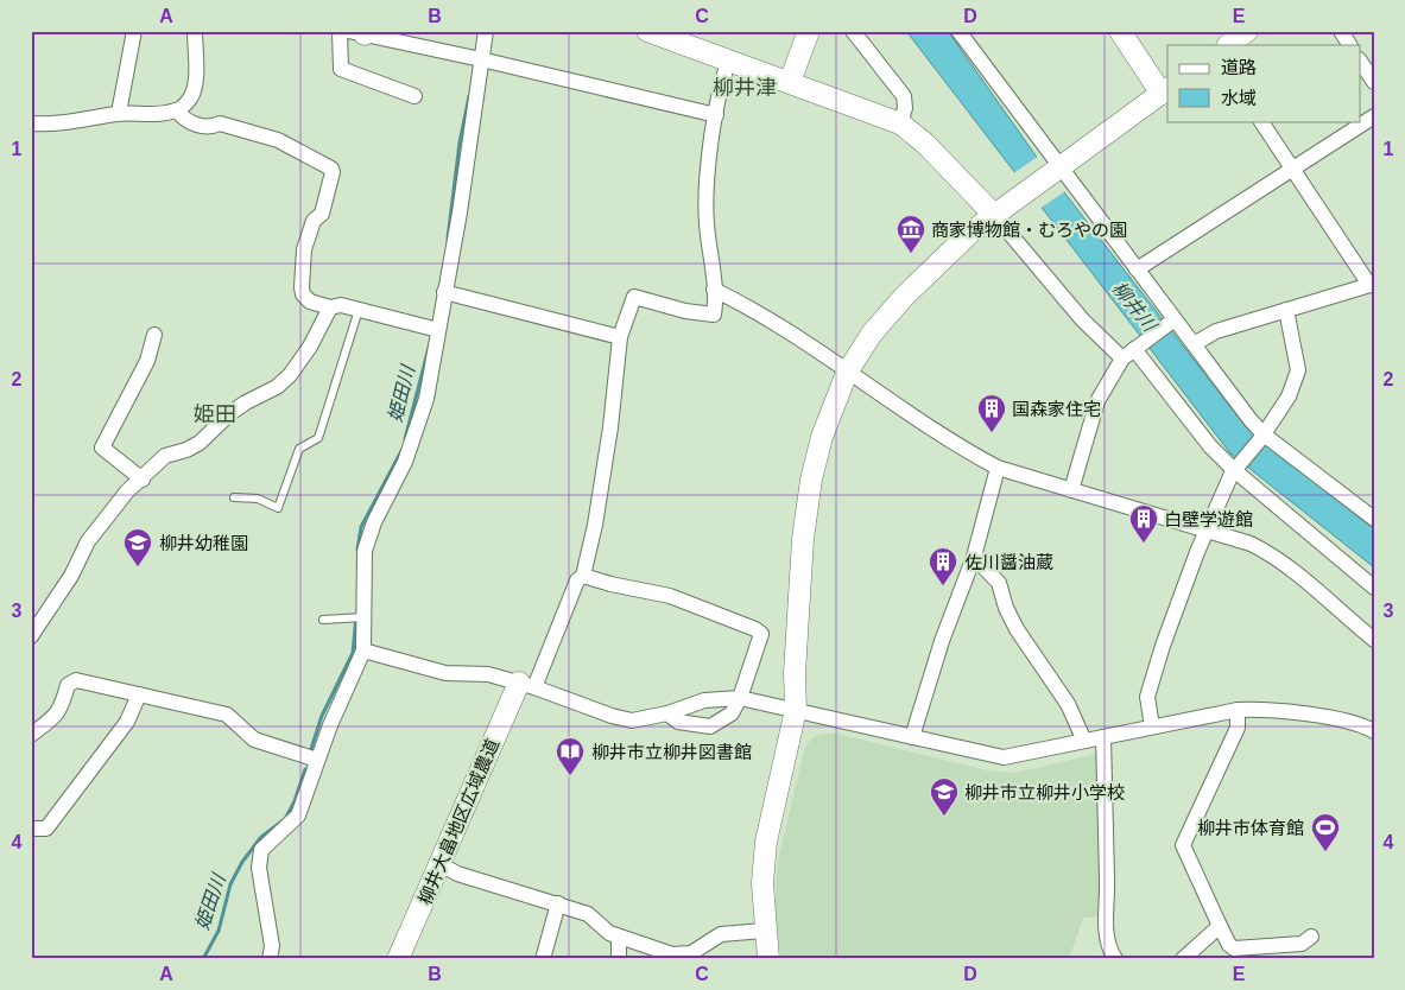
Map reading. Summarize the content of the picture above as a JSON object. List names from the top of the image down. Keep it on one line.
{"streets":{"street":["柳井大畠地区広域農道"]},"districts":["柳井津","姫田"],"water":["柳井川","姫田川"],"places":{"museum":["商家博物館・むろやの園"],"building":["国森家住宅","白壁学遊館","佐川醤油蔵"],"school or university":["柳井幼稚園","柳井市立柳井小学校"],"library":["柳井市立柳井図書館"],"sports":["柳井市体育館"]},"legend":["道路","水域"],"grid":{"columns":["A","B","C","D","E"],"rows":["1","2","3","4"]}}
